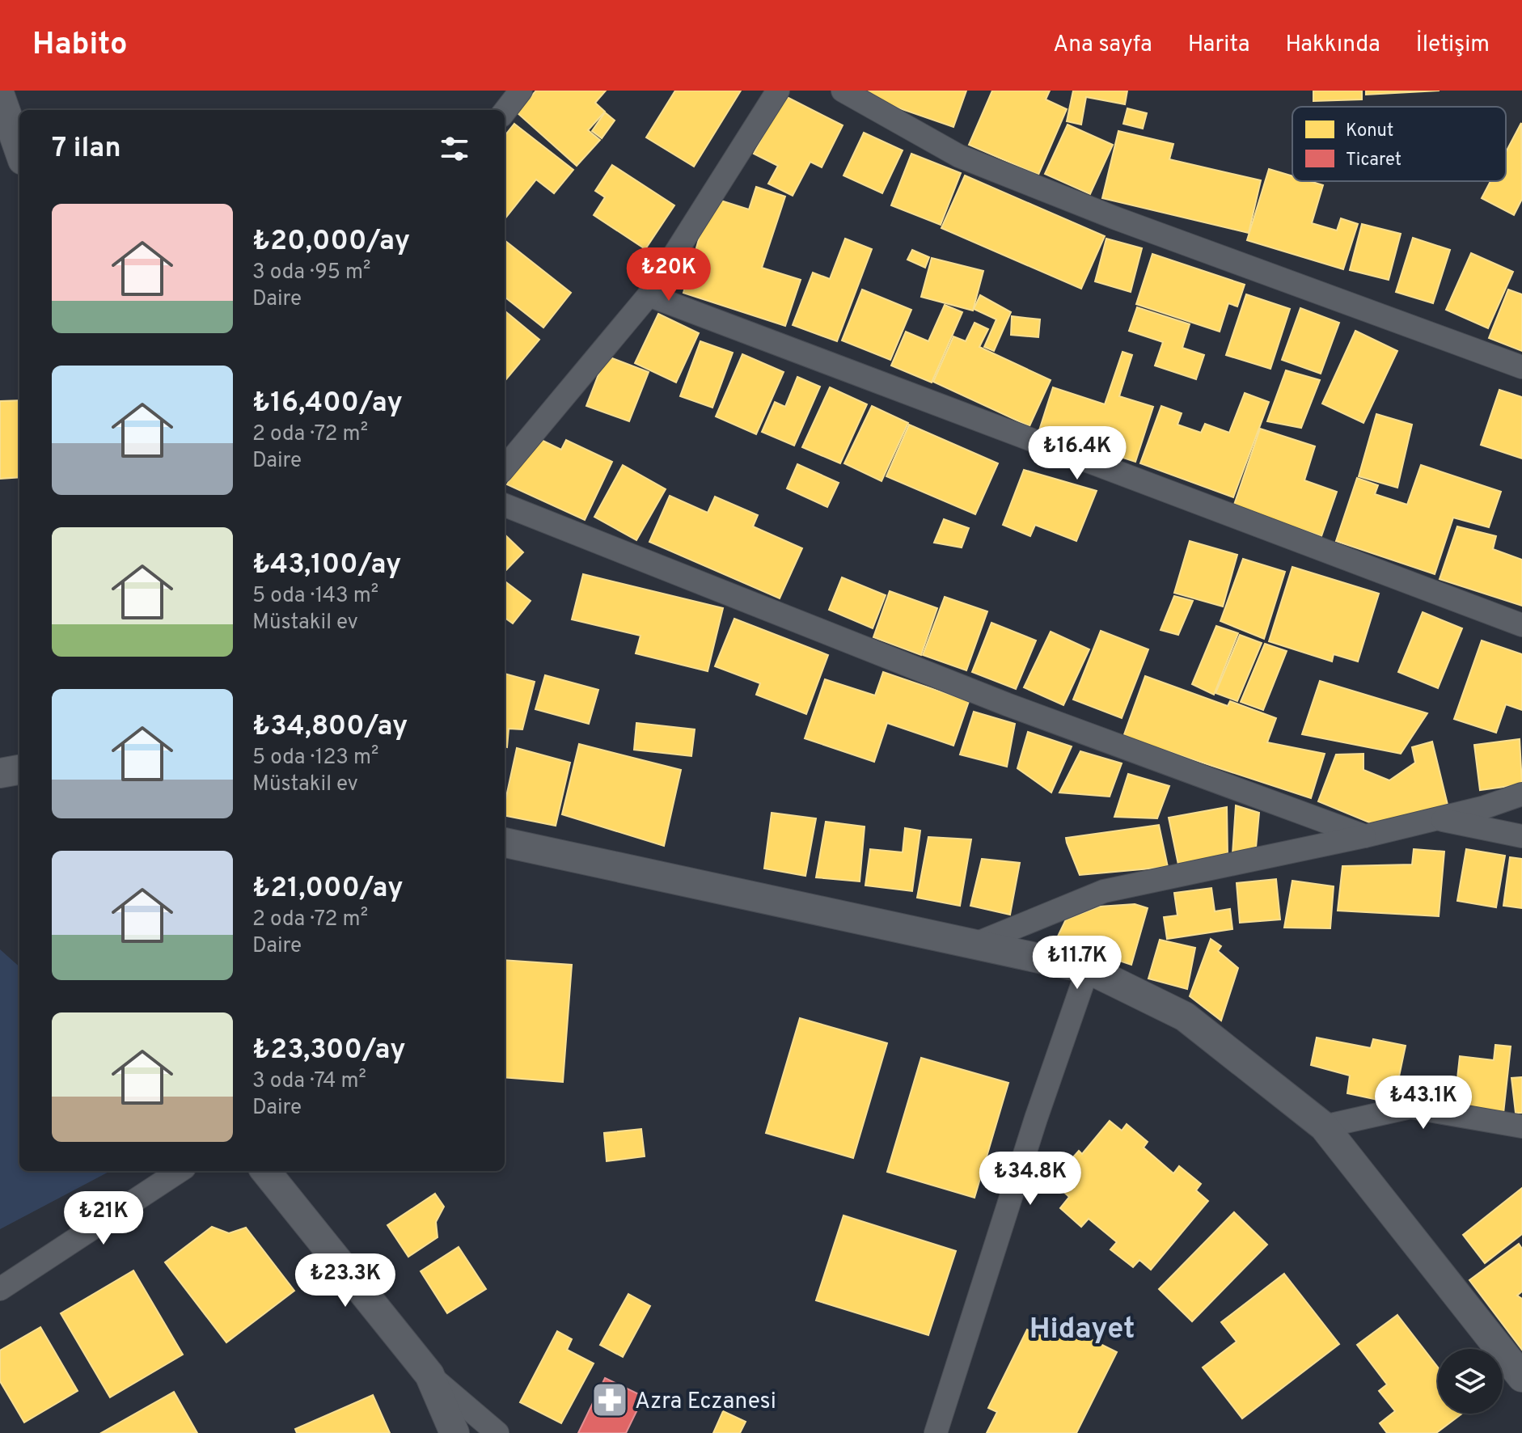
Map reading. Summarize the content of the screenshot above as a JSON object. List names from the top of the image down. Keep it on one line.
{"districts":["Hidayet"],"places":{"pharmacy":["Azra Eczanesi"]},"legend":["Konut","Ticaret"],"page":{"header":"Habito","nav":["Ana sayfa","Harita","Hakkında","İletişim"],"heading":"7 ilan","list":[{"name":"₺20,000/ay","note":"3 oda · 95 m² · Daire"},{"name":"₺16,400/ay","note":"2 oda · 72 m² · Daire"},{"name":"₺43,100/ay","note":"5 oda · 143 m² · Müstakil ev"},{"name":"₺34,800/ay","note":"5 oda · 123 m² · Müstakil ev"},{"name":"₺21,000/ay","note":"2 oda · 72 m² · Daire"},{"name":"₺23,300/ay","note":"3 oda · 74 m² · Daire"}],"price":["₺20K","₺16.4K","₺11.7K","₺43.1K","₺34.8K","₺21K","₺23.3K"]}}
